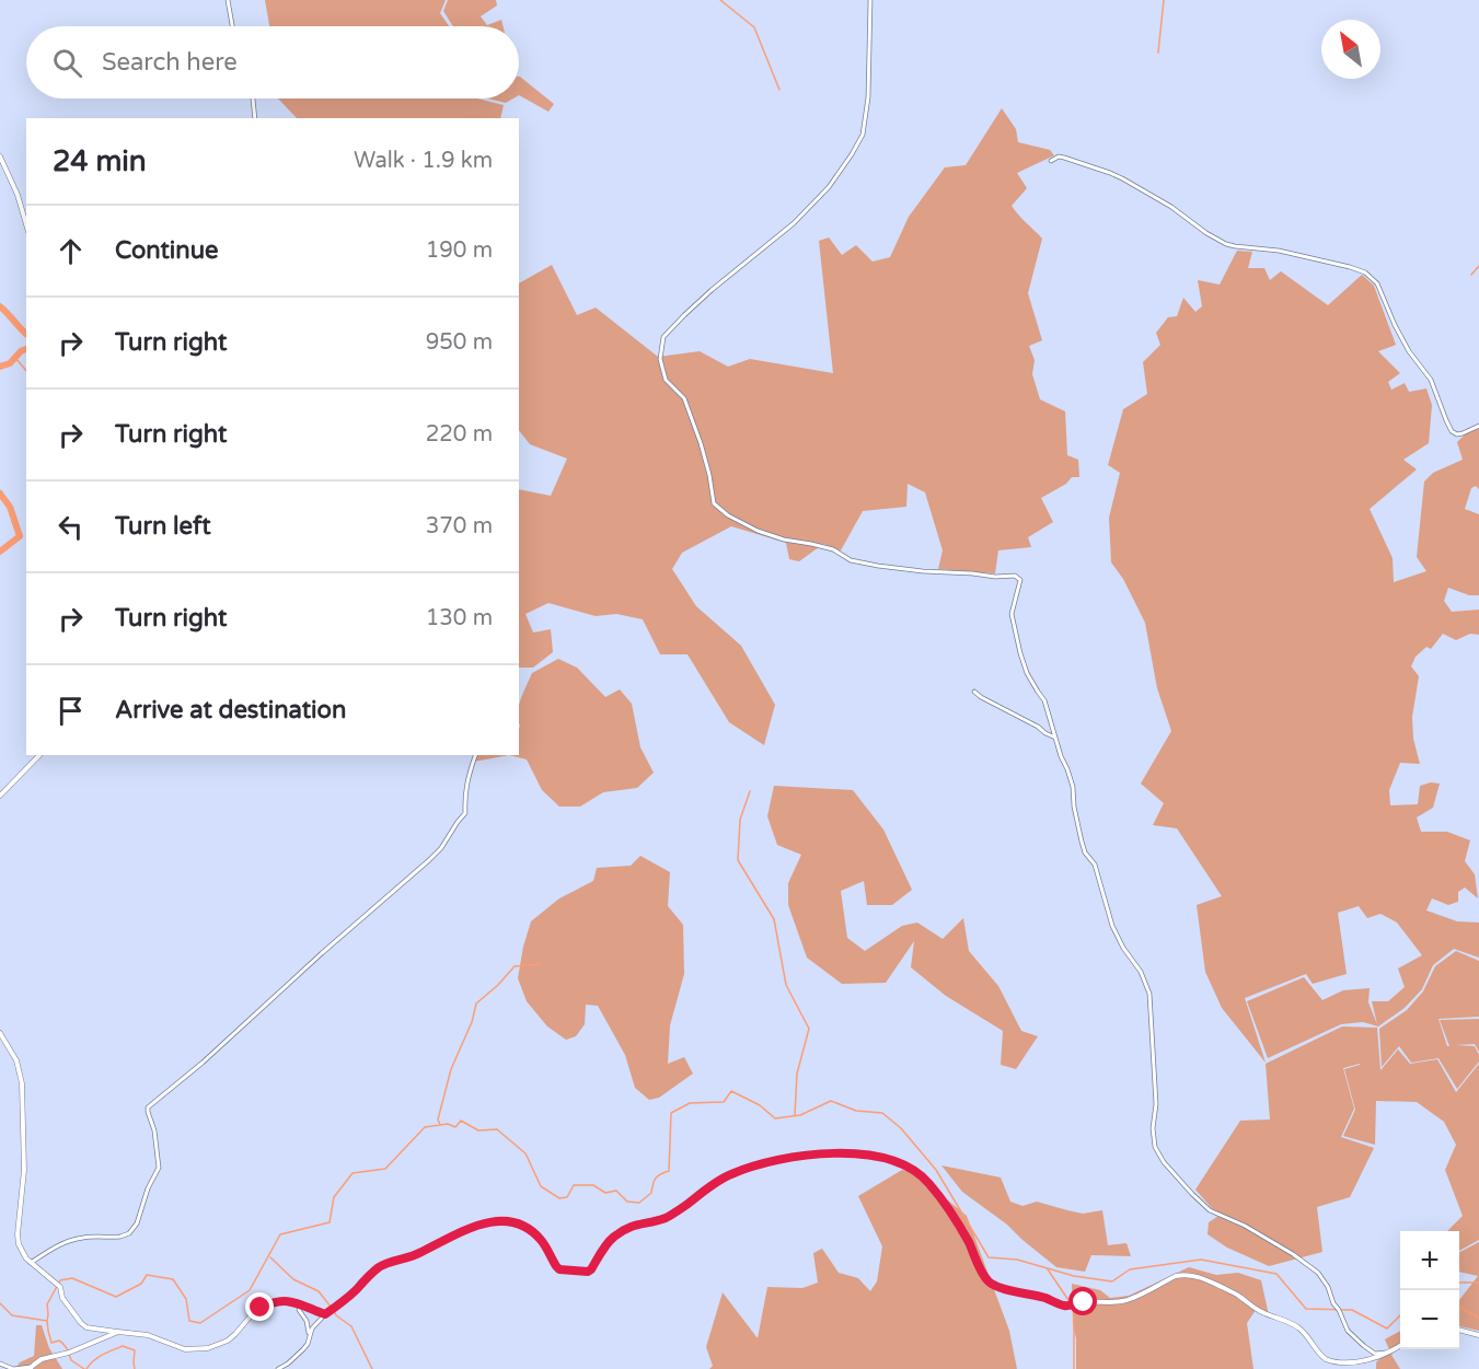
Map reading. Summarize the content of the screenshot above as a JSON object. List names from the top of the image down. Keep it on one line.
{"north":"top left","page":{"search":"Search here","heading":["24 min","Walk · 1.9 km"],"list":[["Continue","190 m"],["Turn right","950 m"],["Turn right","220 m"],["Turn left","370 m"],["Turn right","130 m"],"Arrive at destination"],"map_buttons":["+","−"]}}
